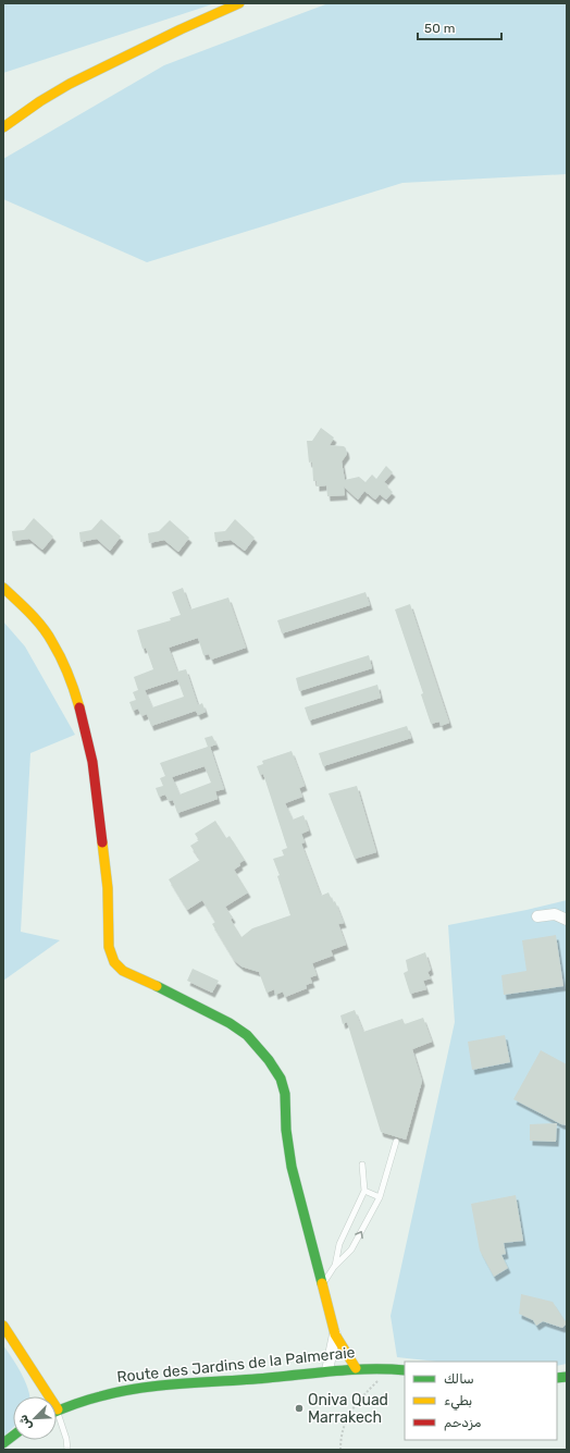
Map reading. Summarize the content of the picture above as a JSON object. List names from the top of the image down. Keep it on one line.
{"streets":{"street":["Route des Jardins de la Palmeraie"]},"places":["Oniva Quad Marrakech"],"legend":["سالك","بطيء","مزدحم"],"scale_bar":"50 m","north":"bottom left"}
